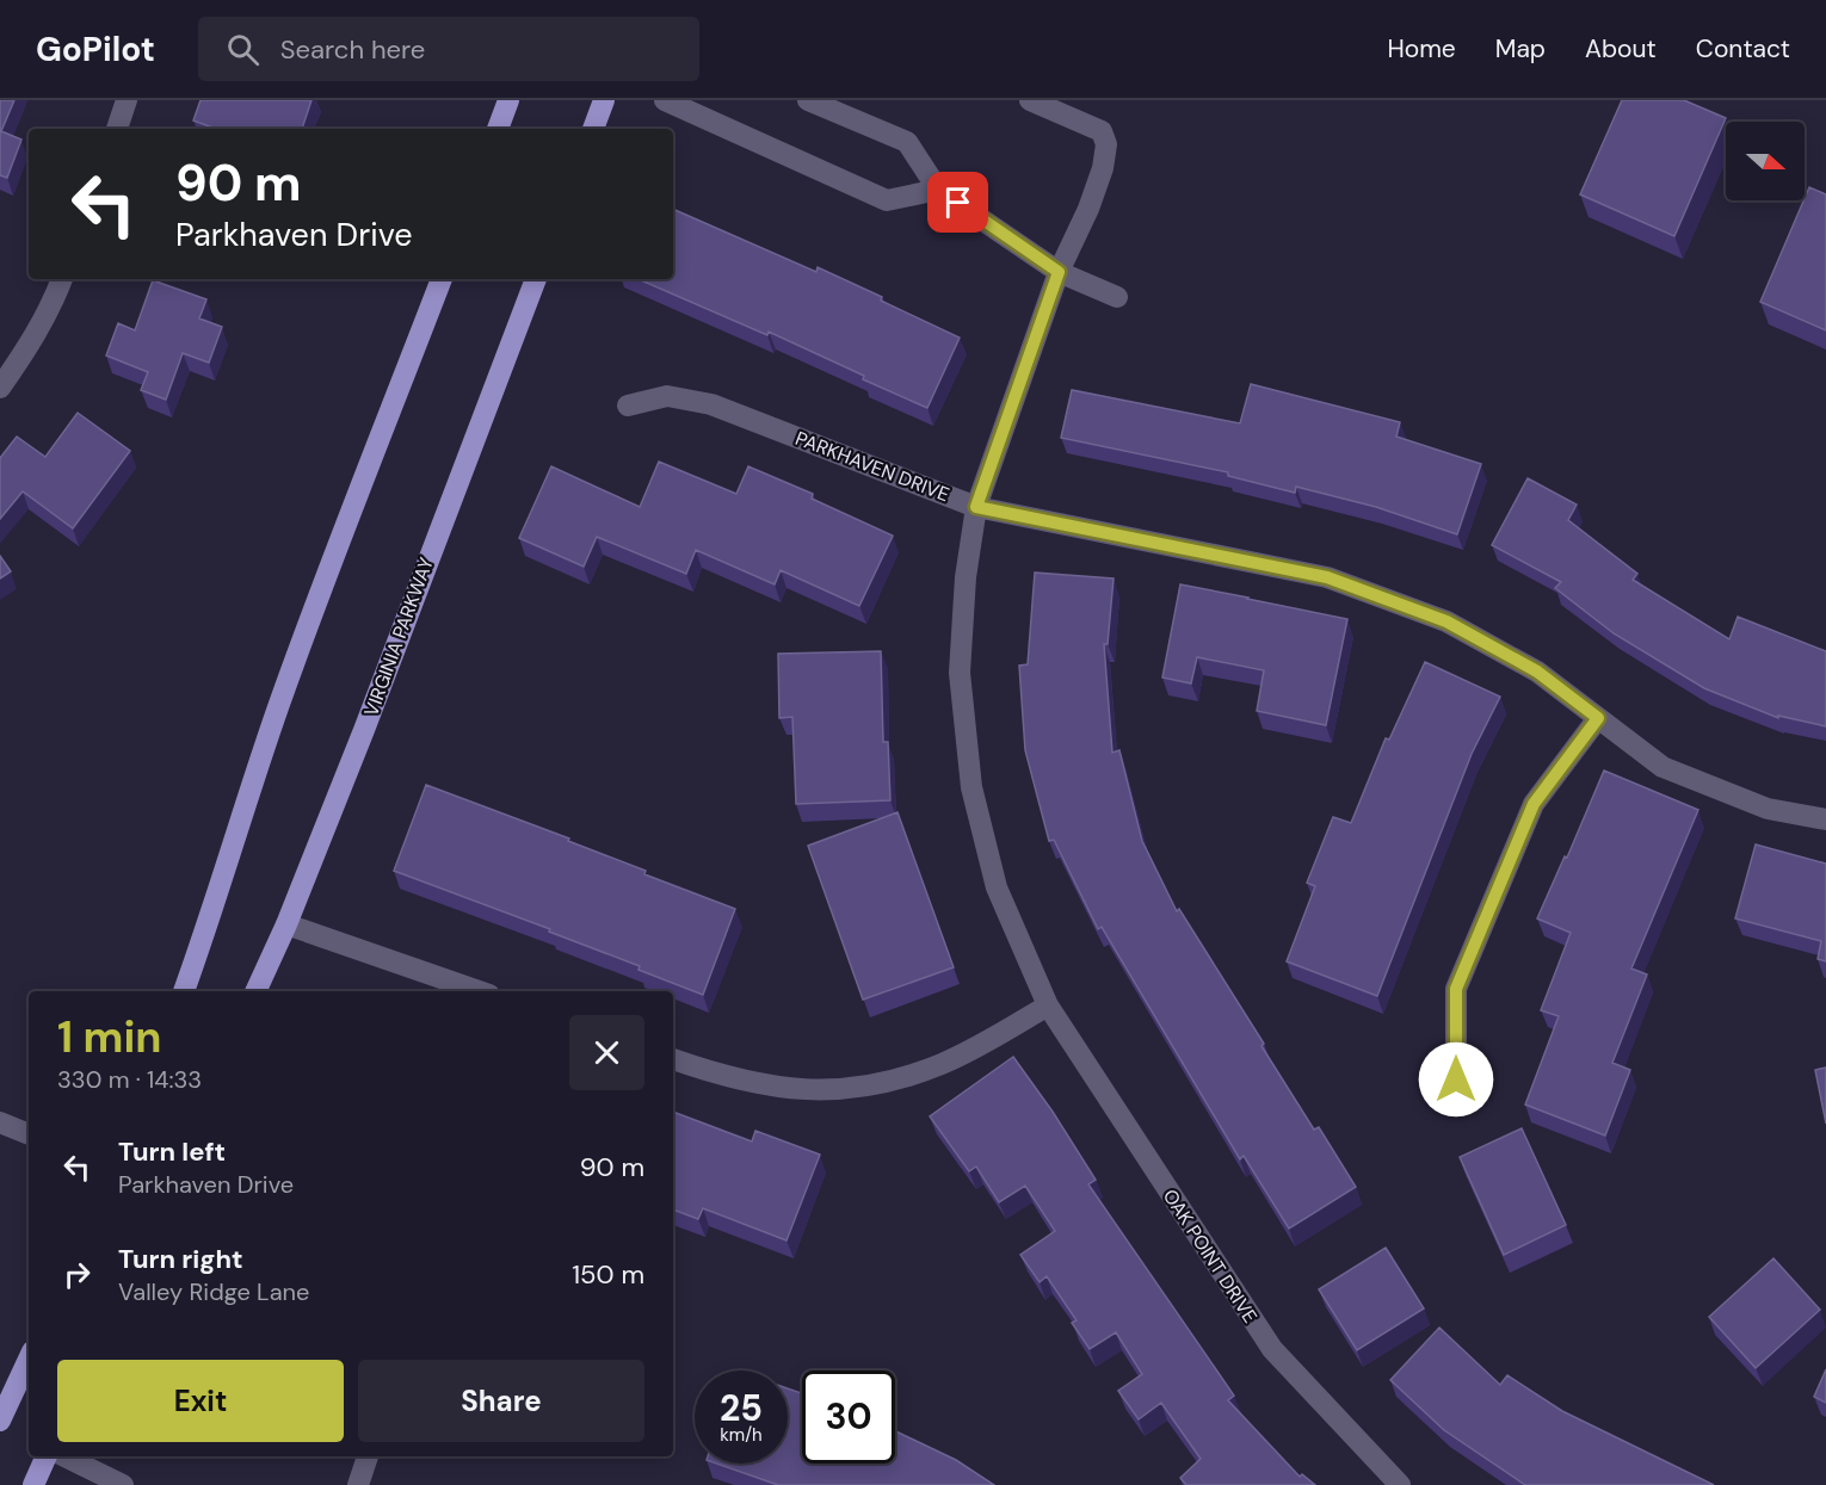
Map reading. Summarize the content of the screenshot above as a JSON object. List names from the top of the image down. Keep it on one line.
{"streets":{"main road":["VIRGINIA PARKWAY"],"street":["PARKHAVEN DRIVE","OAK POINT DRIVE"]},"crossings":[["PARKHAVEN DRIVE","OAK POINT DRIVE"]],"north":"right","page":{"header":"GoPilot","search":"Search here","nav":["Home","Map","About","Contact"],"turn":["90 m","Parkhaven Drive"],"heading":["1 min","330 m · 14:33"],"list":[{"name":"Turn left","note":"Parkhaven Drive","value":"90 m"},{"name":"Turn right","note":"Valley Ridge Lane","value":"150 m"}],"buttons":["Exit","Share"],"speed":"25 km/h","limit":"30"}}
